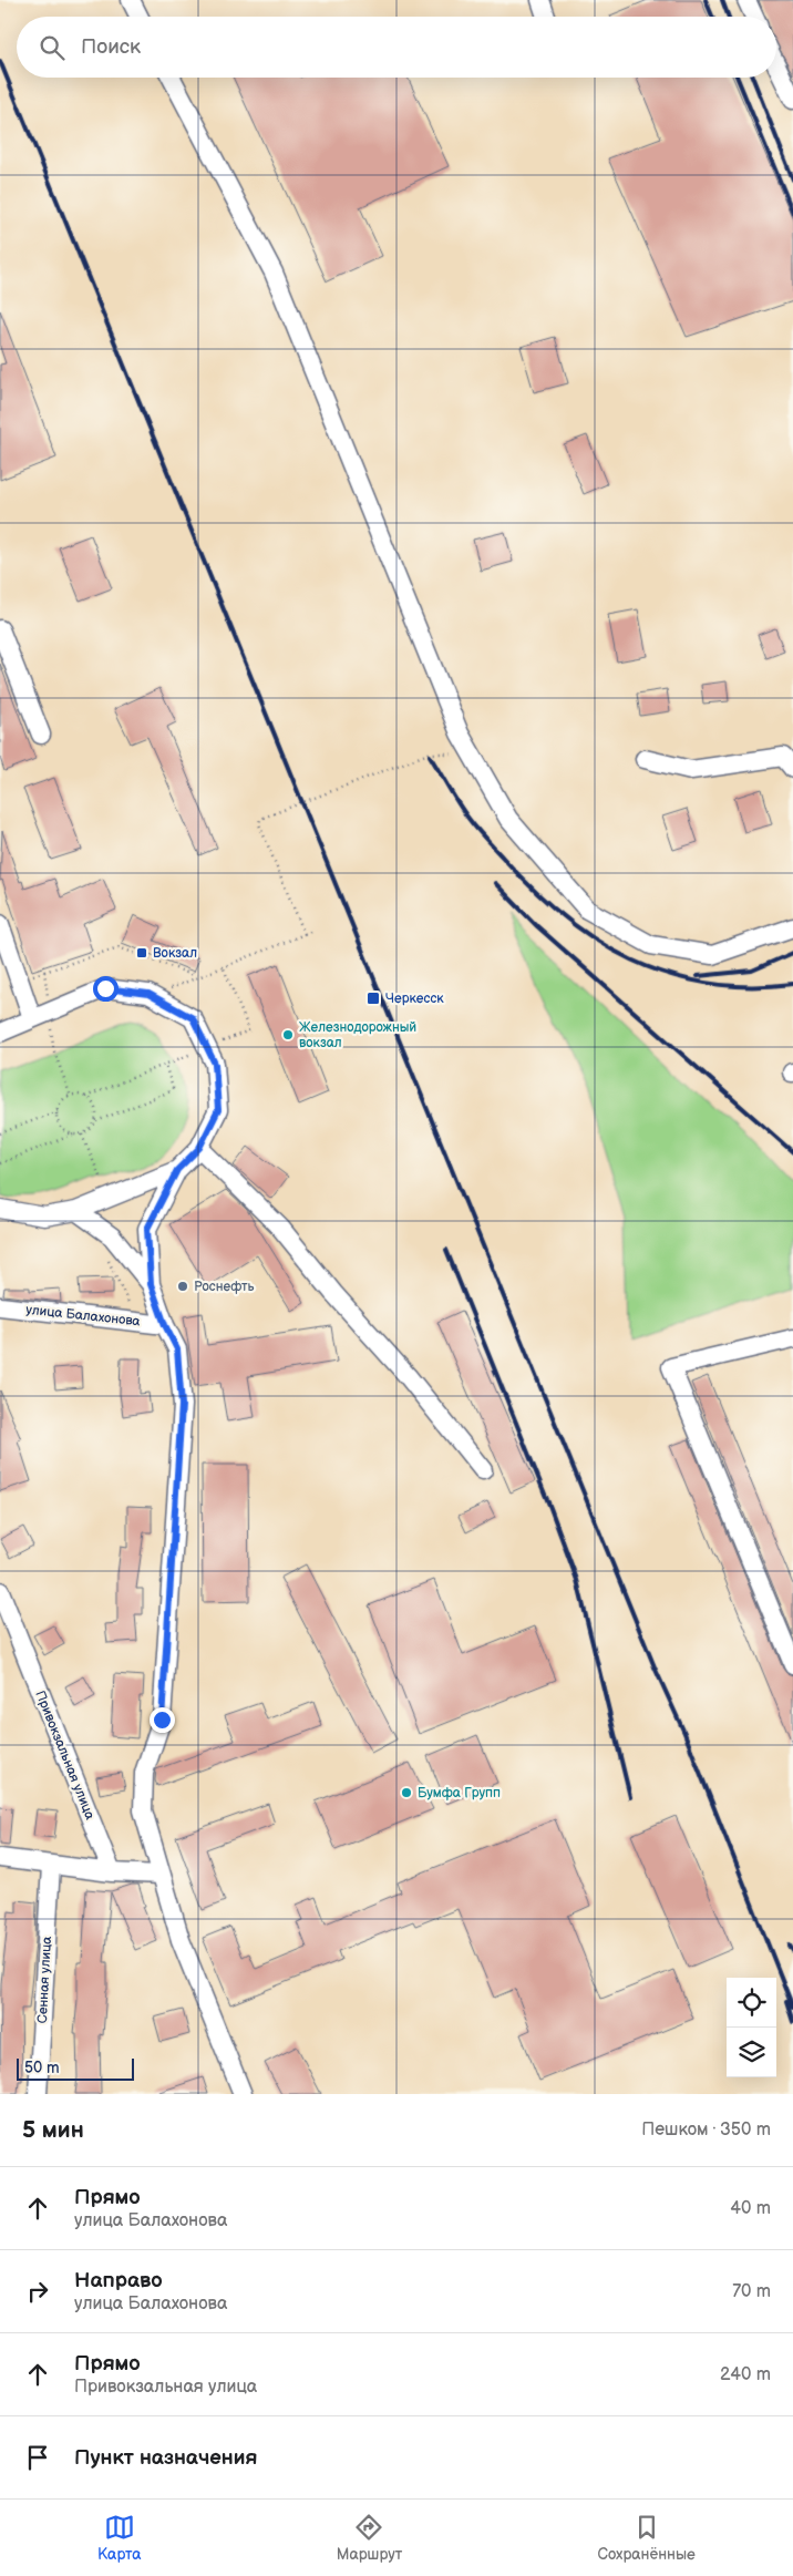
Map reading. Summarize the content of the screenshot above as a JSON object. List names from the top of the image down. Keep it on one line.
{"streets":{"street":["улица Балахонова","Привокзальная улица","Сенная улица"]},"places":{"transit":["Вокзал","Черкесск"],"other":["Железнодорожный вокзал","Роснефть","Бумфа Групп"]},"scale_bar":"50 m","page":{"search":"Поиск","scale":"50 m","heading":["5 мин","Пешком · 350 m"],"list":[["Прямо","улица Балахонова","40 m"],["Направо","улица Балахонова","70 m"],["Прямо","Привокзальная улица","240 m"],"Пункт назначения"],"nav":["Карта","Маршрут","Сохранённые"]}}
